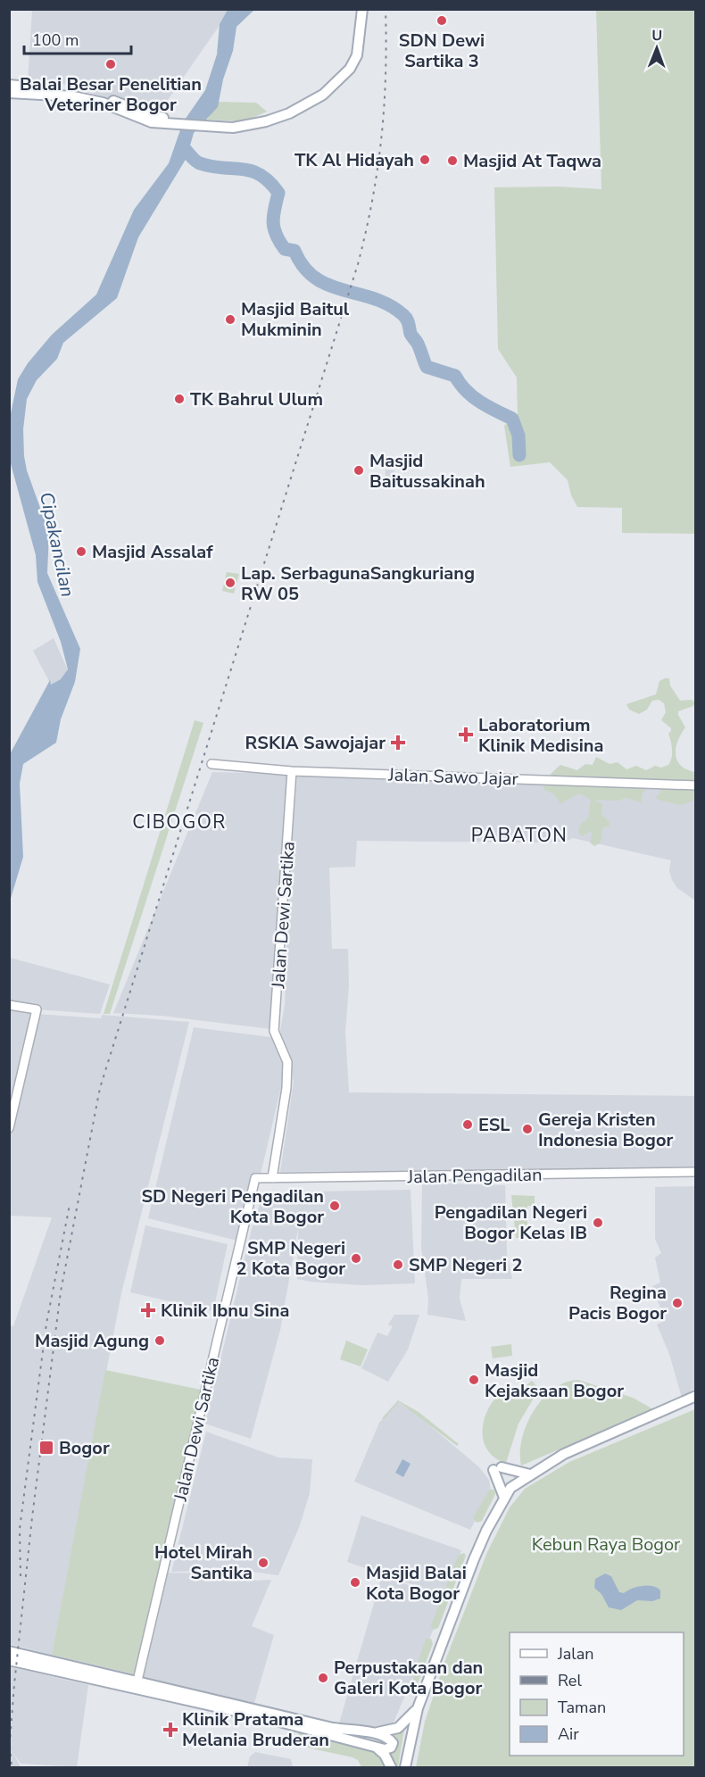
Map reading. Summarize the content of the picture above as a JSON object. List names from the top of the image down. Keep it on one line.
{"streets":{"street":["Jalan Sawo Jajar","Jalan Dewi Sartika","Jalan Pengadilan"]},"crossings":[["Jalan Sawo Jajar","Jalan Dewi Sartika"],["Jalan Dewi Sartika","Jalan Pengadilan"]],"districts":["CIBOGOR","PABATON"],"water":["Cipakancilan"],"parks":["Kebun Raya Bogor"],"places":{"other":["SDN Dewi Sartika 3","Balai Besar Penelitian Veteriner Bogor","TK Al Hidayah","Masjid At Taqwa","Masjid Baitul Mukminin","TK Bahrul Ulum","Masjid Baitussakinah","Masjid Assalaf","Lap. SerbagunaSangkuriang RW 05","ESL","Gereja Kristen Indonesia Bogor","SD Negeri Pengadilan Kota Bogor","Pengadilan Negeri Bogor Kelas IB","SMP Negeri 2 Kota Bogor","SMP Negeri 2","Regina Pacis Bogor","Masjid Agung","Masjid Kejaksaan Bogor","Hotel Mirah Santika","Masjid Balai Kota Bogor","Perpustakaan dan Galeri Kota Bogor"],"health":["Laboratorium Klinik Medisina","RSKIA Sawojajar","Klinik Ibnu Sina","Klinik Pratama Melania Bruderan"],"transit":["Bogor"]},"legend":["Jalan","Rel","Taman","Air"],"scale_bar":"100 m","north":"top"}
